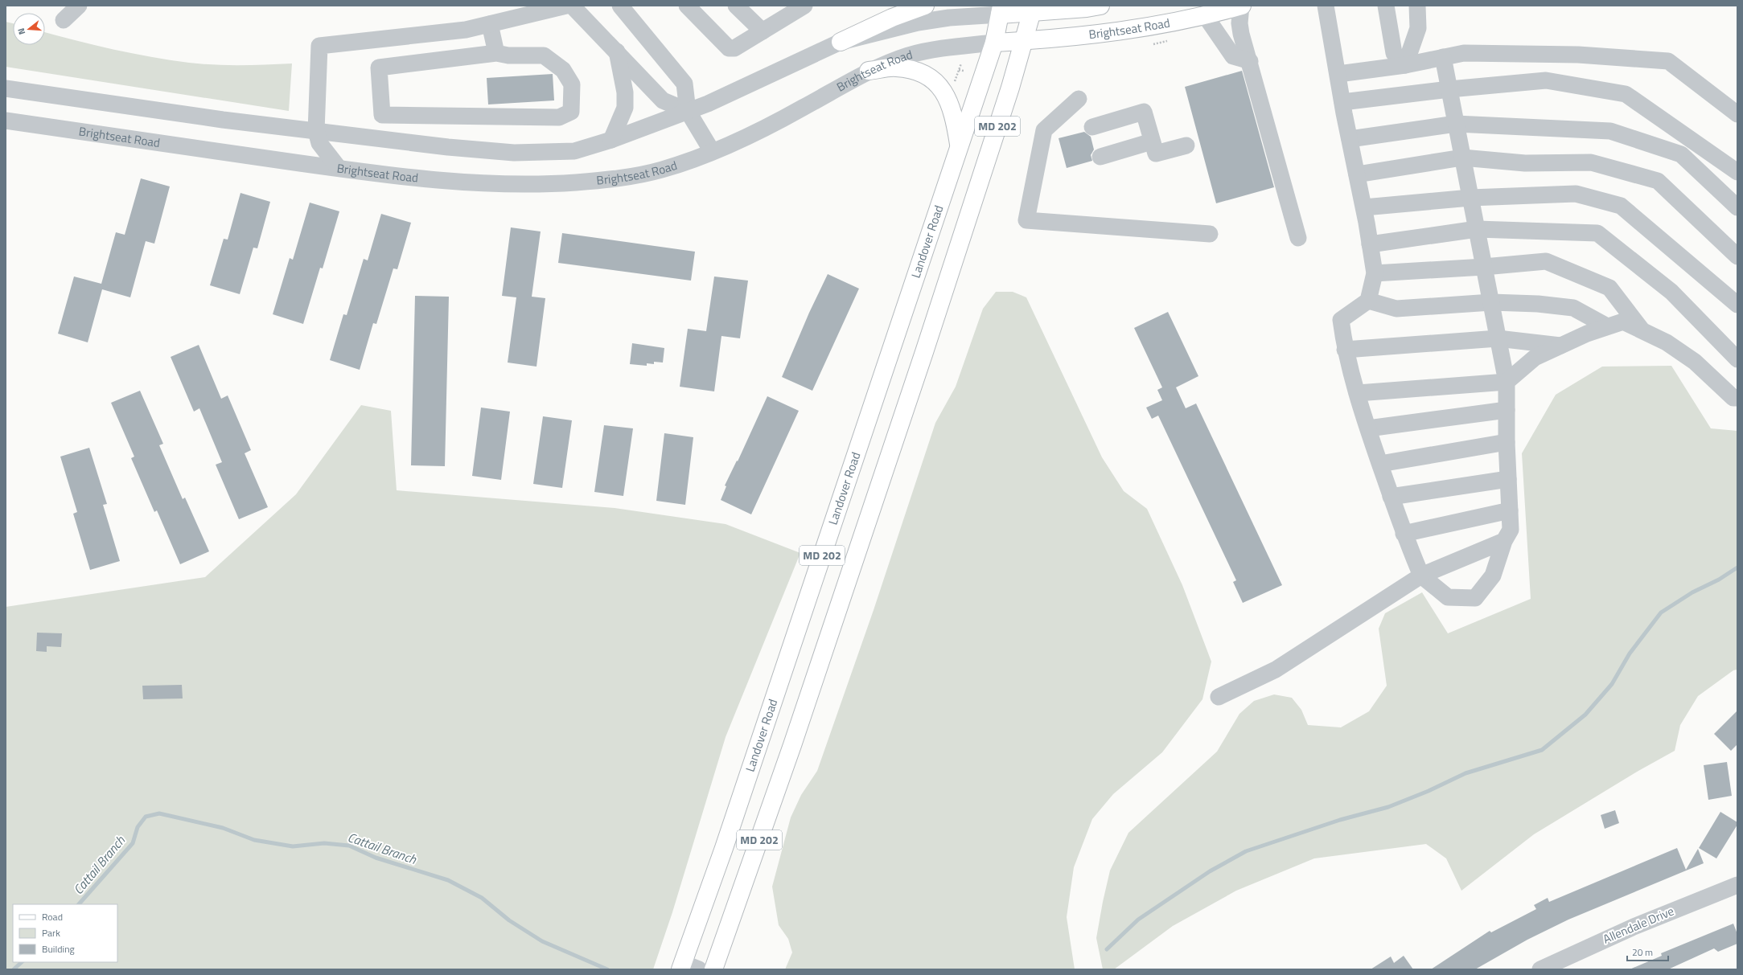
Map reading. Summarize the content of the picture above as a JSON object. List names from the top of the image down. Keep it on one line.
{"streets":{"main road":["Brightseat Road","MD 202","Landover Road"],"street":["Allendale Drive"]},"crossings":[["Brightseat Road","MD 202"],["Brightseat Road","Landover Road"]],"water":["Cattail Branch"],"legend":["Road","Park","Building"],"scale_bar":"20 m","north":"left"}
